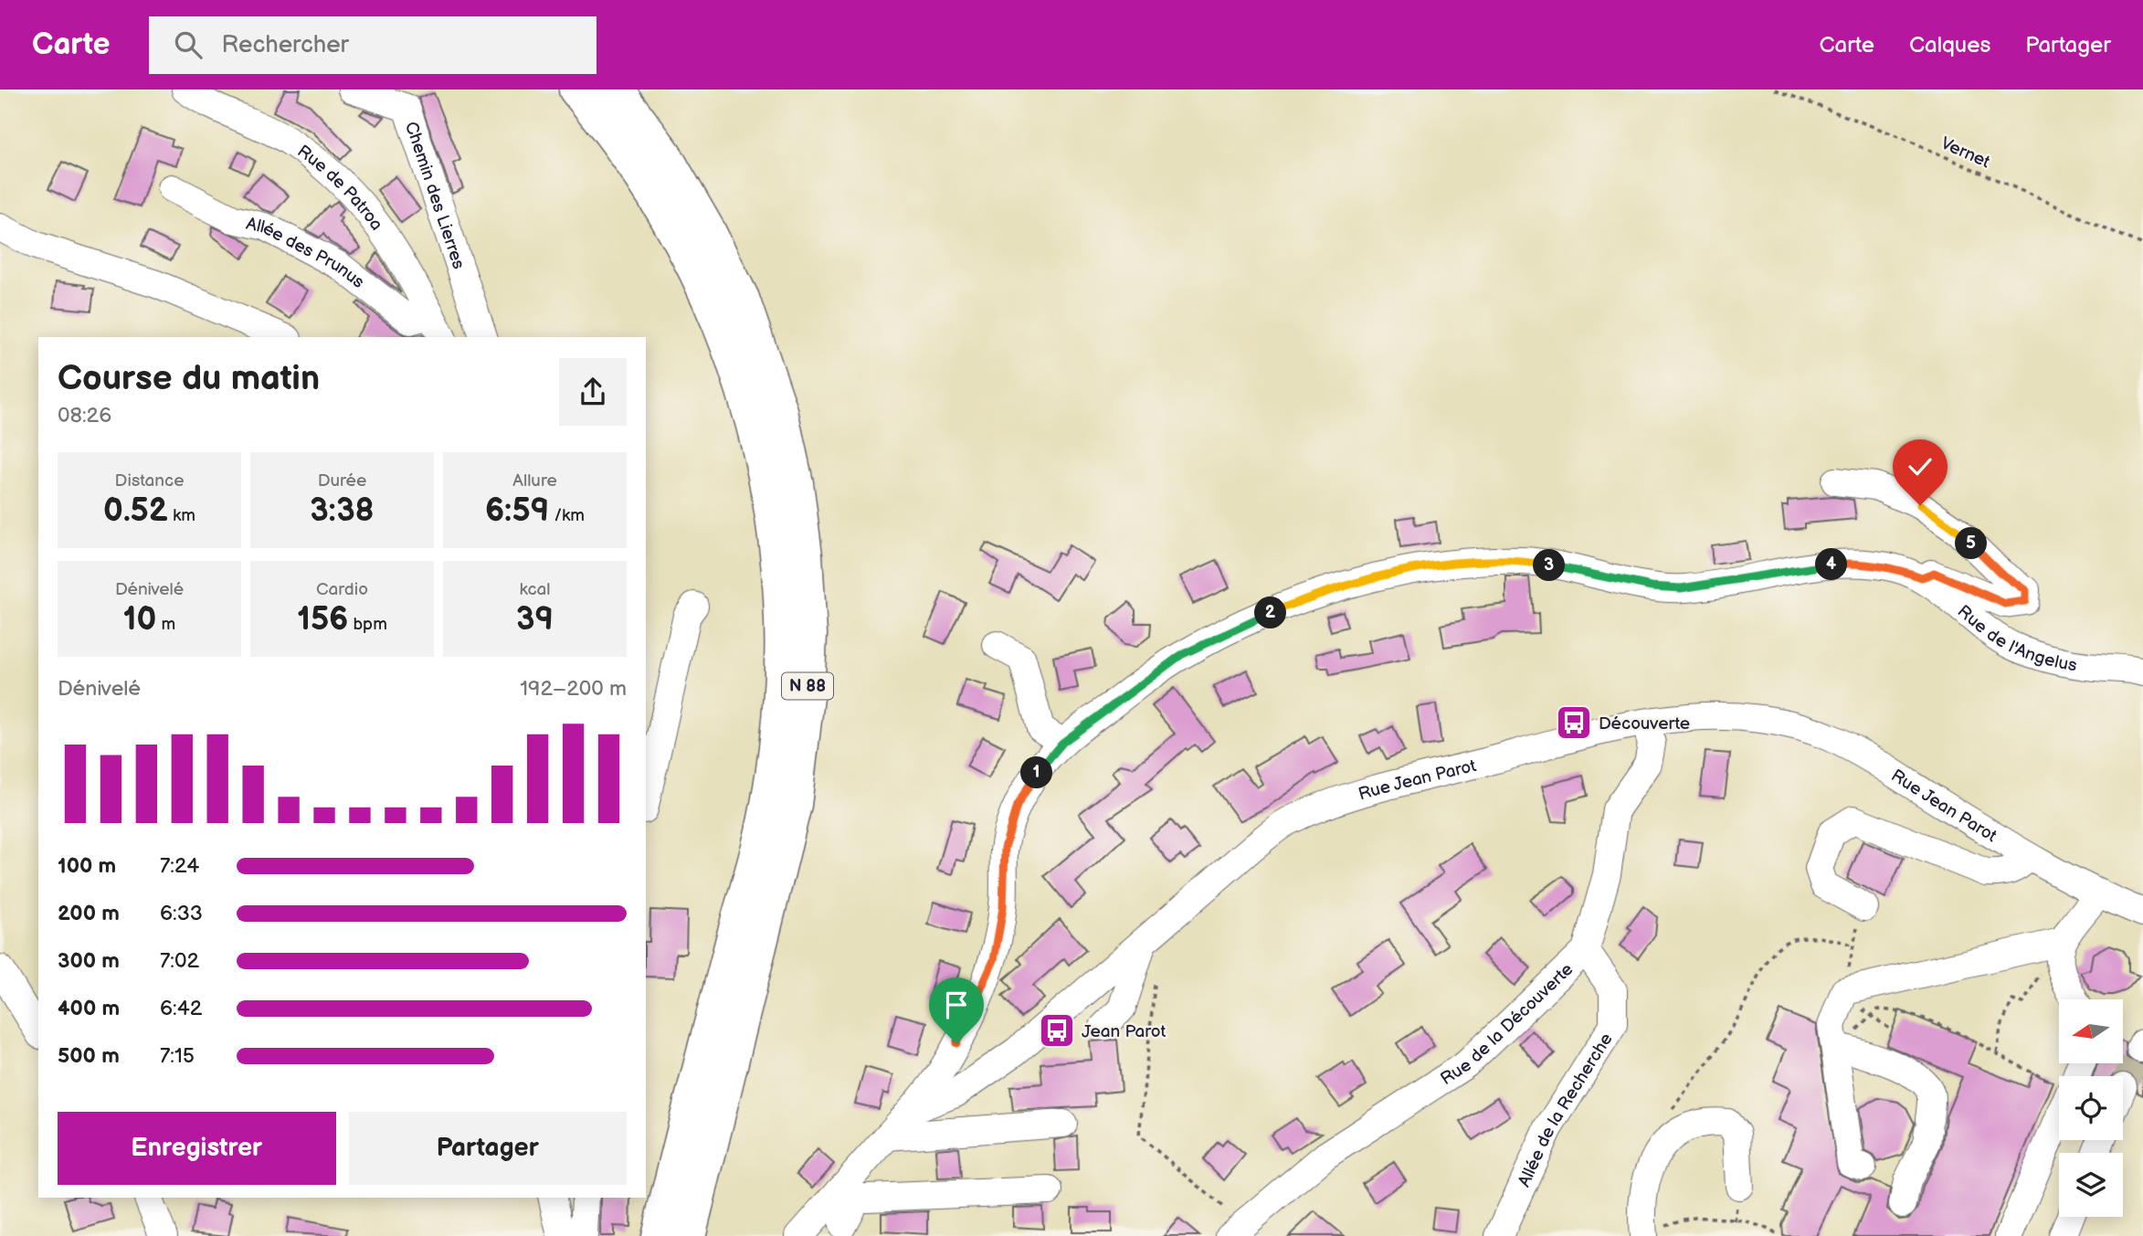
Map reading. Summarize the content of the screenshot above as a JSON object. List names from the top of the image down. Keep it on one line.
{"streets":{"highway":["N 88"],"street":["Rue de Patroa","Chemin des Lierres","Allée des Prunus","Rue de l'Angelus","Rue Jean Parot","Rue de la Découverte","Allée de la Recherche"],"path":["Vernet"]},"crossings":[["Rue de Patroa","Allée des Prunus"],["Rue de l'Angelus","Rue Jean Parot"],["Rue Jean Parot","Rue de la Découverte"],["Rue de la Découverte","Allée de la Recherche"]],"places":{"bus stop":["Découverte","Jean Parot"]},"north":"left","page":{"header":"Carte","search":"Rechercher","nav":["Carte","Calques","Partager"],"heading":["Course du matin","08:26"],"stats":[["Distance","0.52 km"],["Durée","3:38"],["Allure","6:59 /km"],["Dénivelé","10 m"],["Cardio","156 bpm"],["kcal","39"]],"pins":["5","4","3","2","1"],"chart":["Dénivelé","192–200 m"],"list":[{"name":"100 m","note":"7:24"},{"name":"200 m","note":"6:33"},{"name":"300 m","note":"7:02"},{"name":"400 m","note":"6:42"},{"name":"500 m","note":"7:15"}],"buttons":["Enregistrer","Partager"]}}
